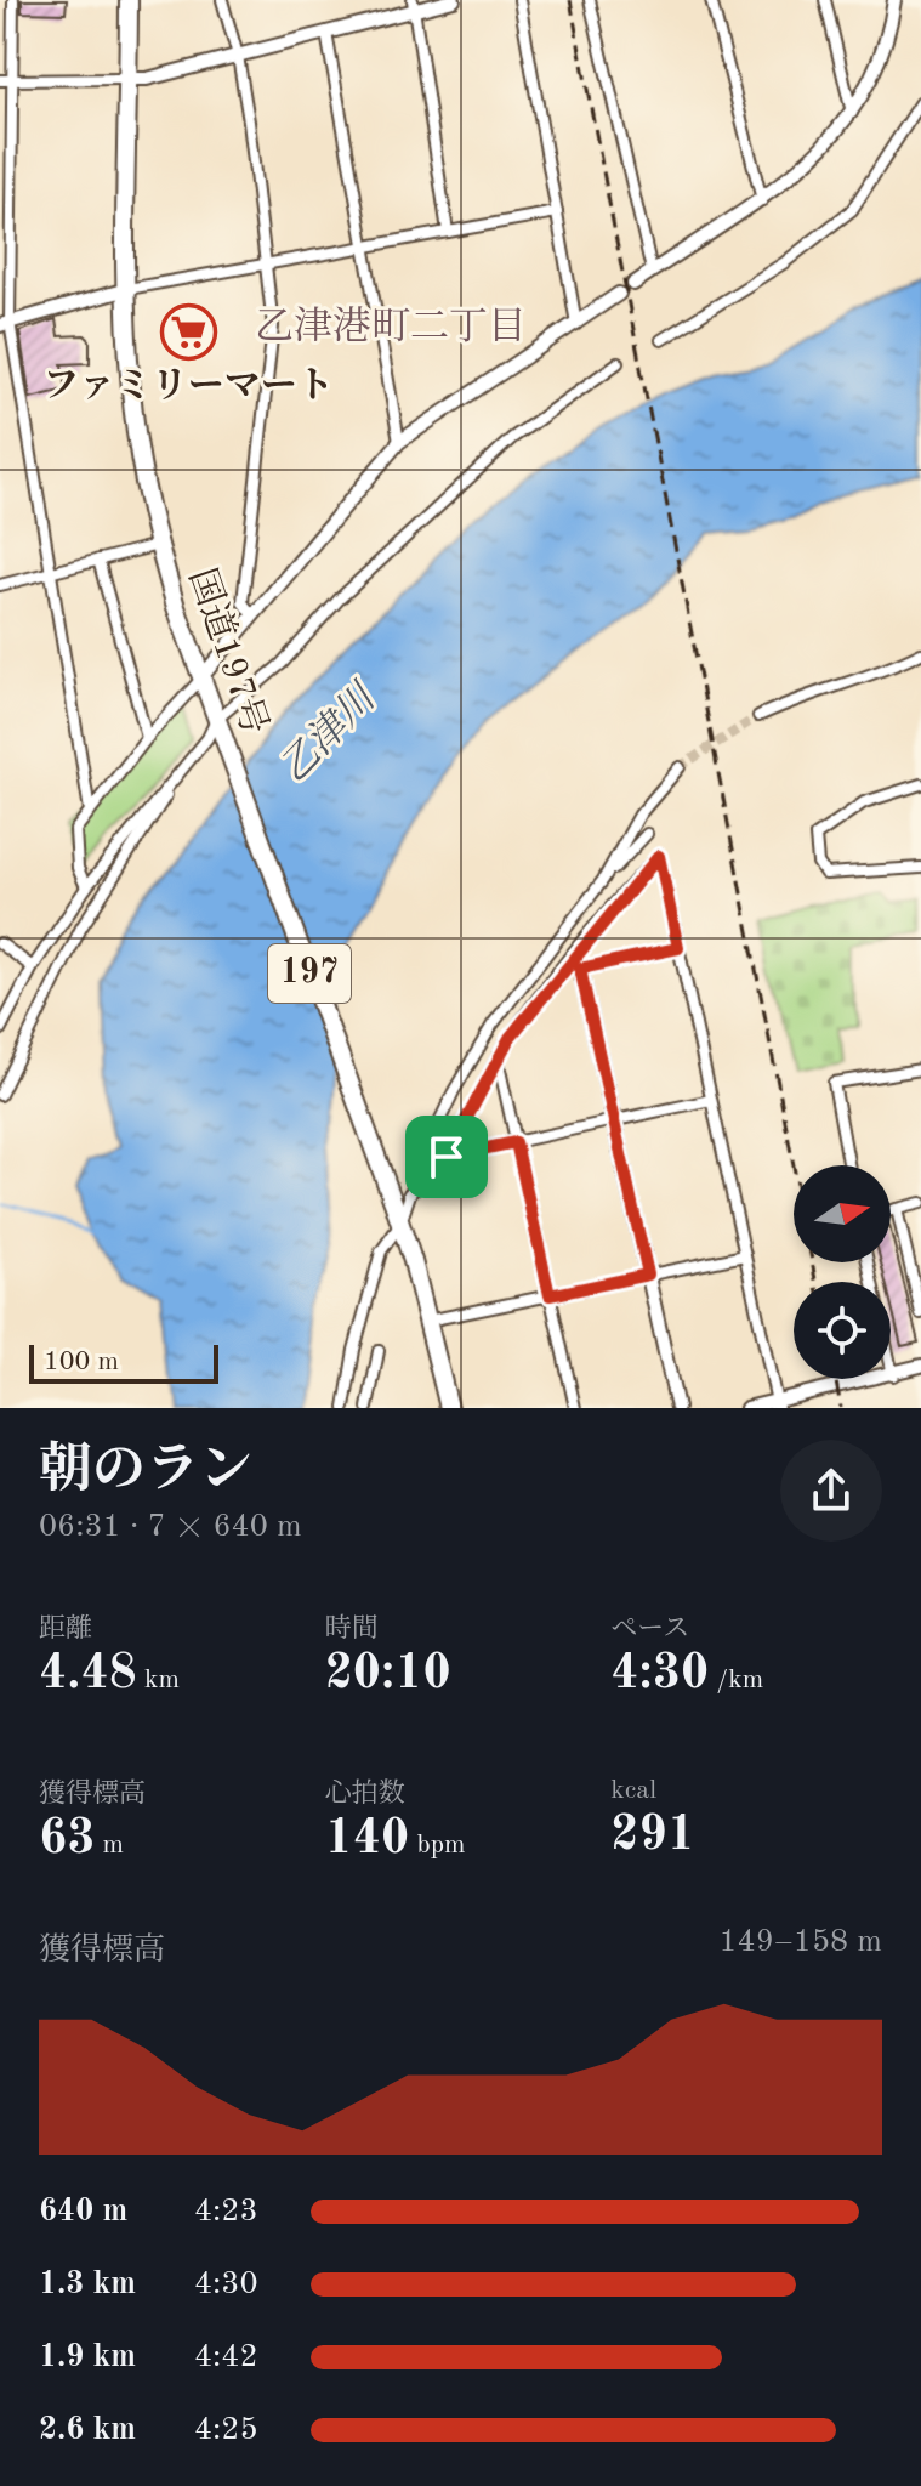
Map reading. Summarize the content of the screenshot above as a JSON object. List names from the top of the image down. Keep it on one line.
{"streets":{"highway":["国道197号","197"]},"districts":["乙津港町二丁目"],"water":["乙津川"],"places":{"supermarket":["ファミリーマート"]},"scale_bar":"100 m","north":"right","page":{"scale":"100 m","heading":["朝のラン","06:31 · 7 × 640 m"],"stats":[["距離","4.48 km"],["時間","20:10"],["ペース","4:30 /km"],["獲得標高","63 m"],["心拍数","140 bpm"],["kcal","291"]],"chart":["獲得標高","149–158 m"],"list":[{"name":"640 m","note":"4:23"},{"name":"1.3 km","note":"4:30"},{"name":"1.9 km","note":"4:42"},{"name":"2.6 km","note":"4:25"}]}}
